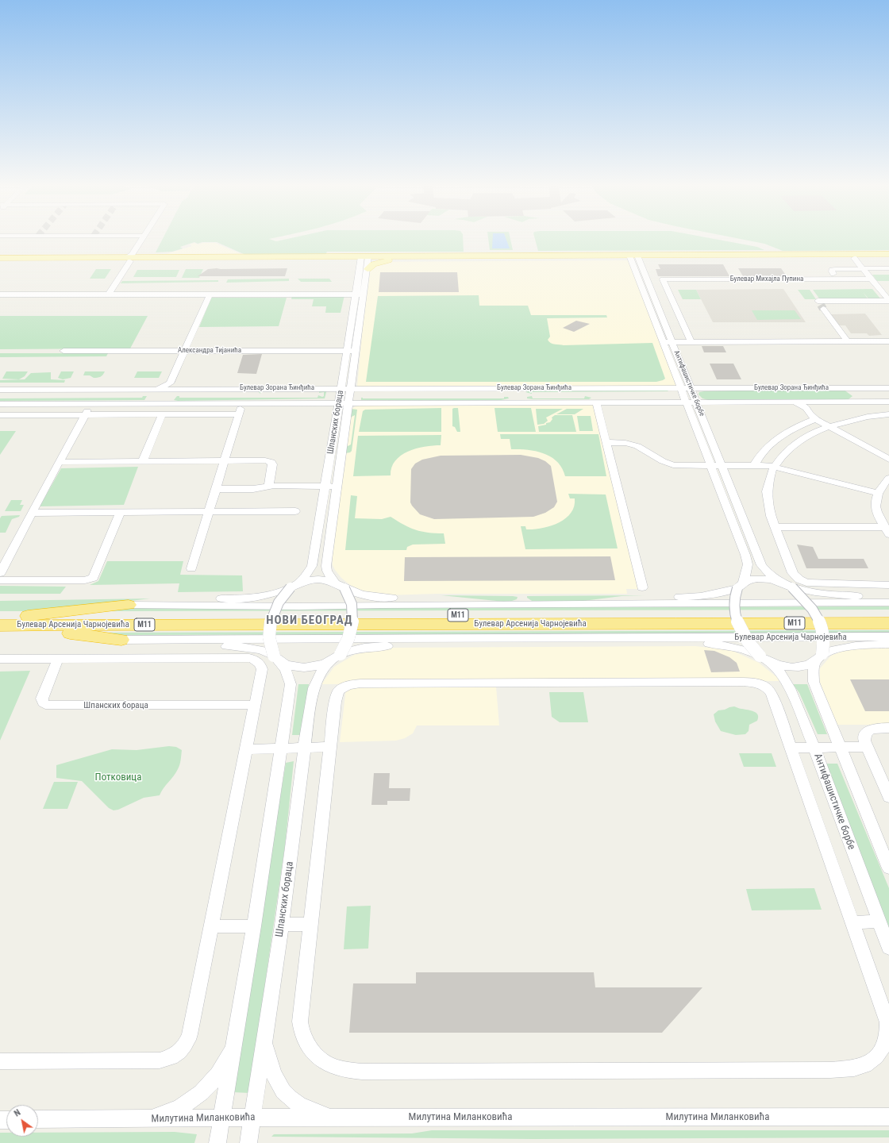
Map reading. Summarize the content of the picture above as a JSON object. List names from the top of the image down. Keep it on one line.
{"streets":{"highway":["M11","Булевар Арсенија Чарнојевића"],"street":["Булевар Михајла Пупина","Александра Тијанића","Антифашистичке борбе","Булевар Зорана Ђинђића","Шпанских бораца","Милутина Миланковића"]},"crossings":[["Булевар Михајла Пупина","Антифашистичке борбе"],["Александра Тијанића","Шпанских бораца"],["Антифашистичке борбе","Булевар Зорана Ђинђића"],["Булевар Зорана Ђинђића","Шпанских бораца"],["Шпанских бораца","Милутина Миланковића"]],"districts":["НОВИ БЕОГРАД"],"parks":["Потковица"],"north":"top left"}
